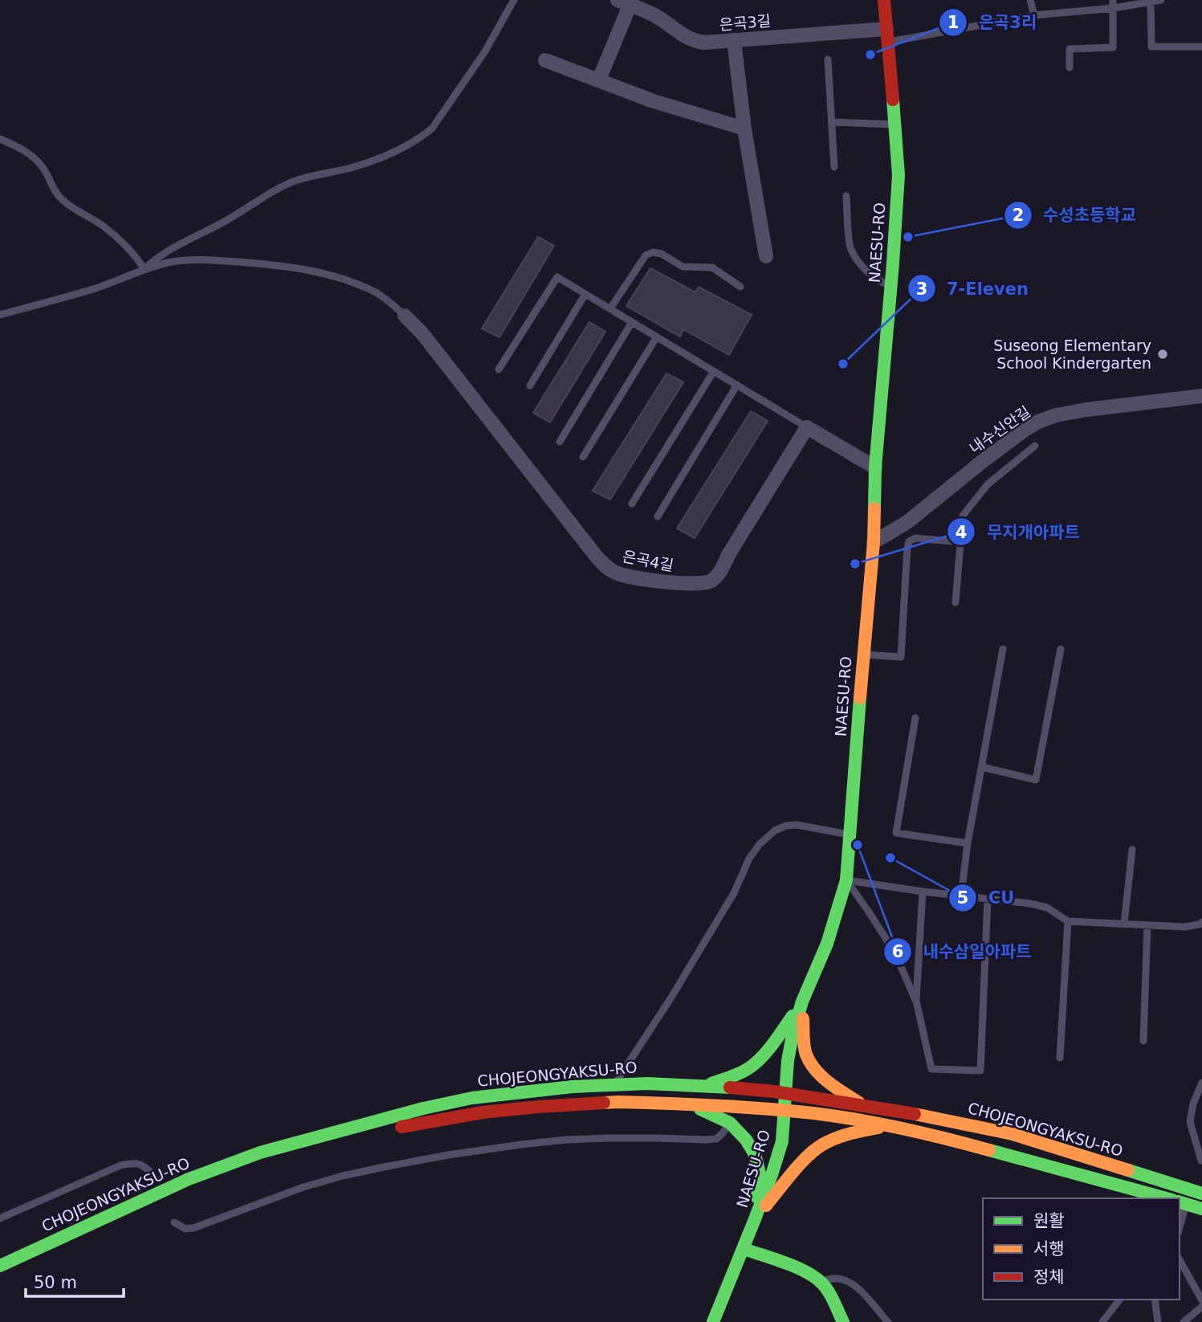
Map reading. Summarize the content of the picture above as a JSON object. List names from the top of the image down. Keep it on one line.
{"streets":{"main road":["NAESU-RO","CHOJEONGYAKSU-RO"],"street":["은곡3길","내수신안길","은곡4길"]},"crossings":[["은곡3길","NAESU-RO"],["NAESU-RO","내수신안길"],["NAESU-RO","CHOJEONGYAKSU-RO"]],"places":["은곡3리","수성초등학교","Suseong Elementary School Kindergarten","7-Eleven","무지개아파트","내수삼일아파트","CU"],"legend":["원활","서행","정체"],"scale_bar":"50 m"}
